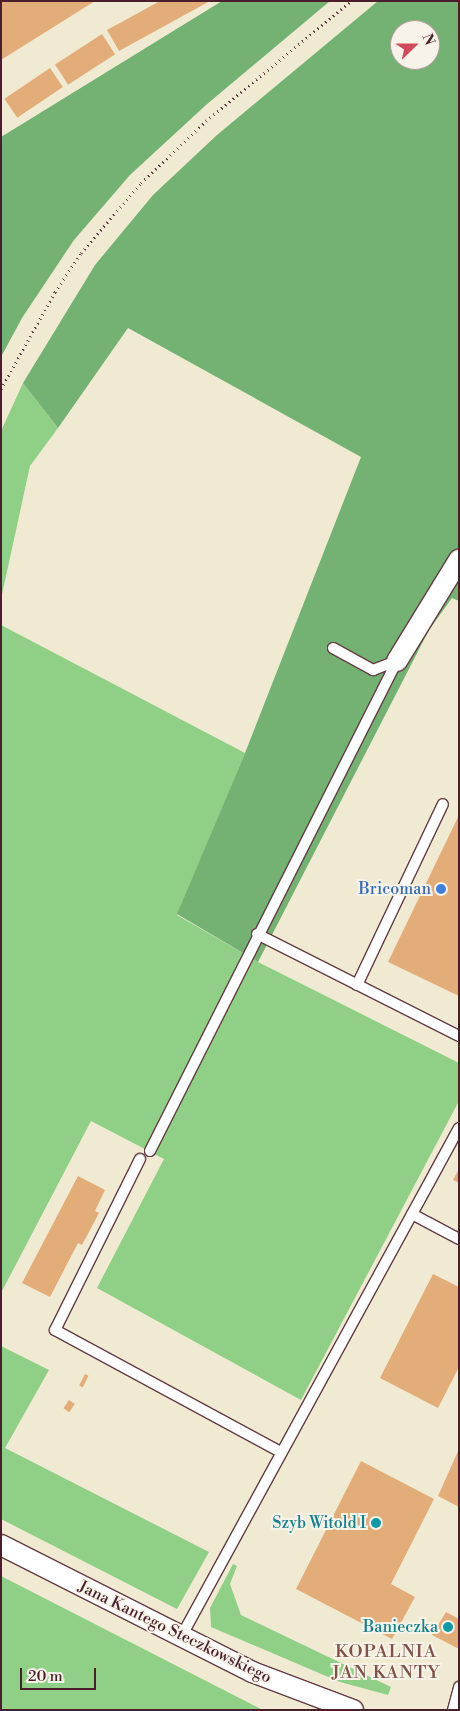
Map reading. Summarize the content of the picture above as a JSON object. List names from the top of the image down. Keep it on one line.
{"streets":{"street":["Jana Kantego Steczkowskiego"]},"districts":["KOPALNIA JAN KANTY"],"places":["Bricoman","Szyb Witold I","Banieczka"],"scale_bar":"20 m","north":"right"}
